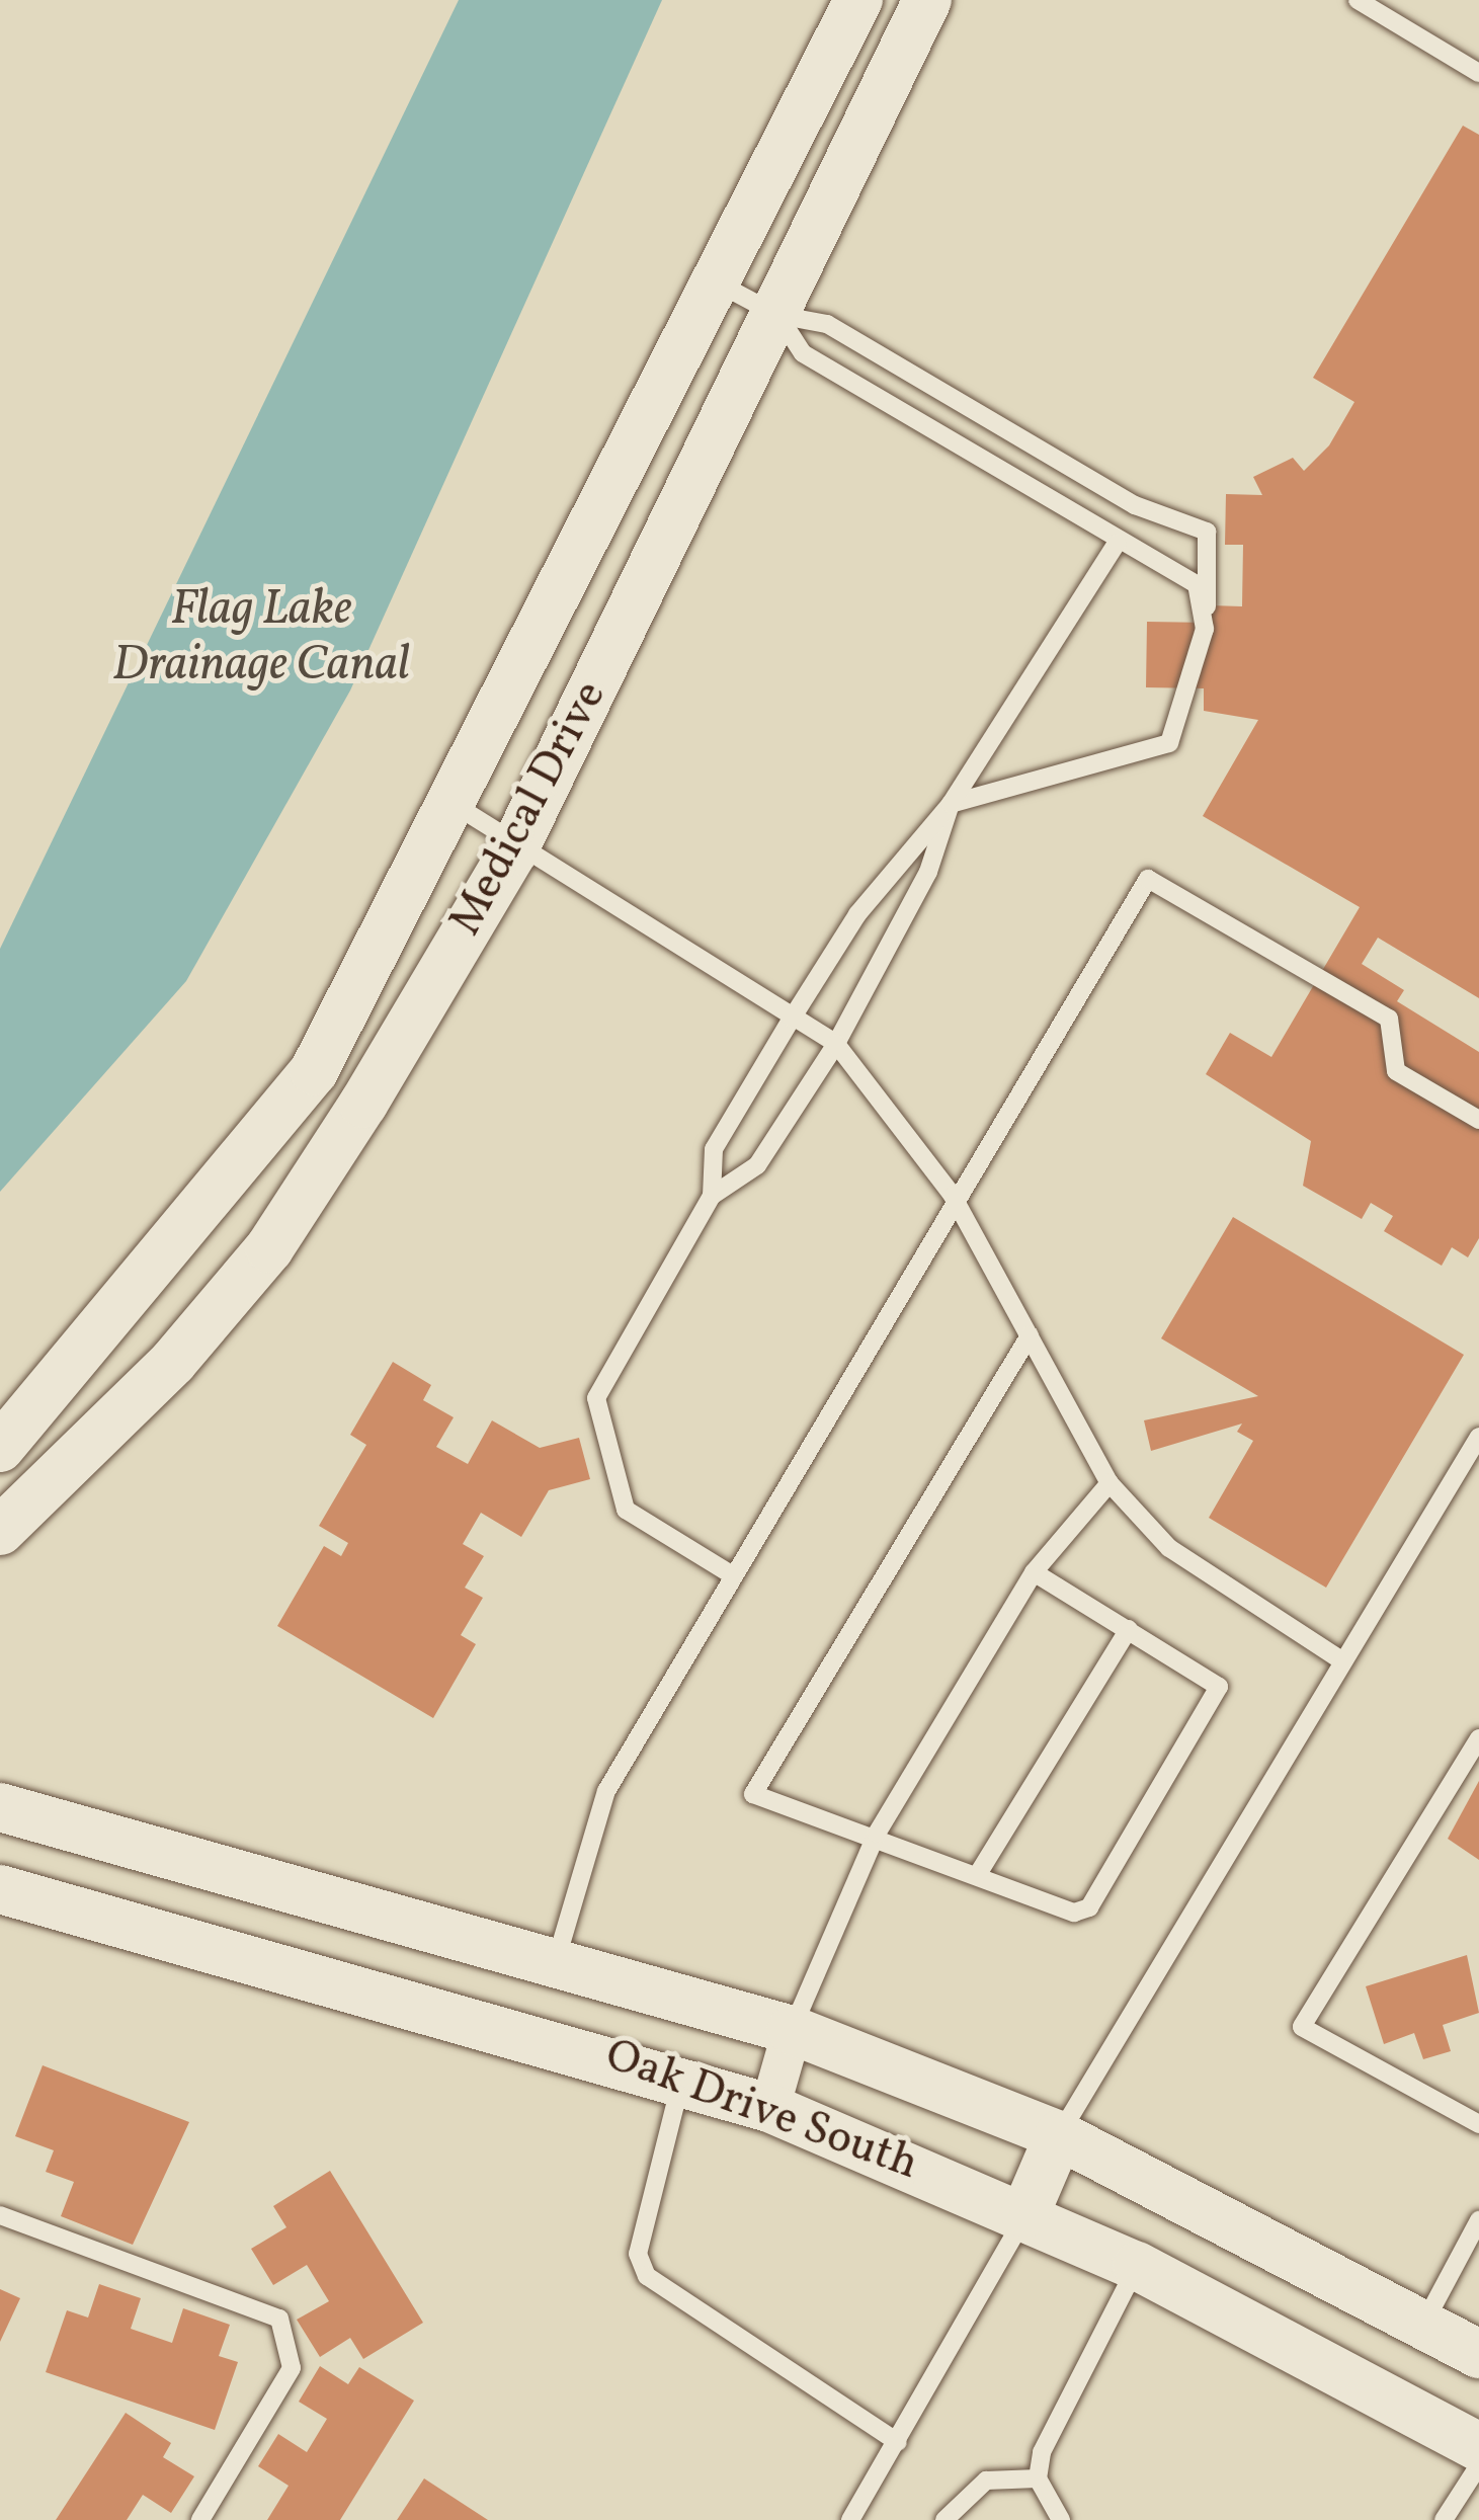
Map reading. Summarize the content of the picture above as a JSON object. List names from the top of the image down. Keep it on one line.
{"streets":{"street":["Medical Drive","Oak Drive South"]},"water":["Flag Lake Drainage Canal"]}
